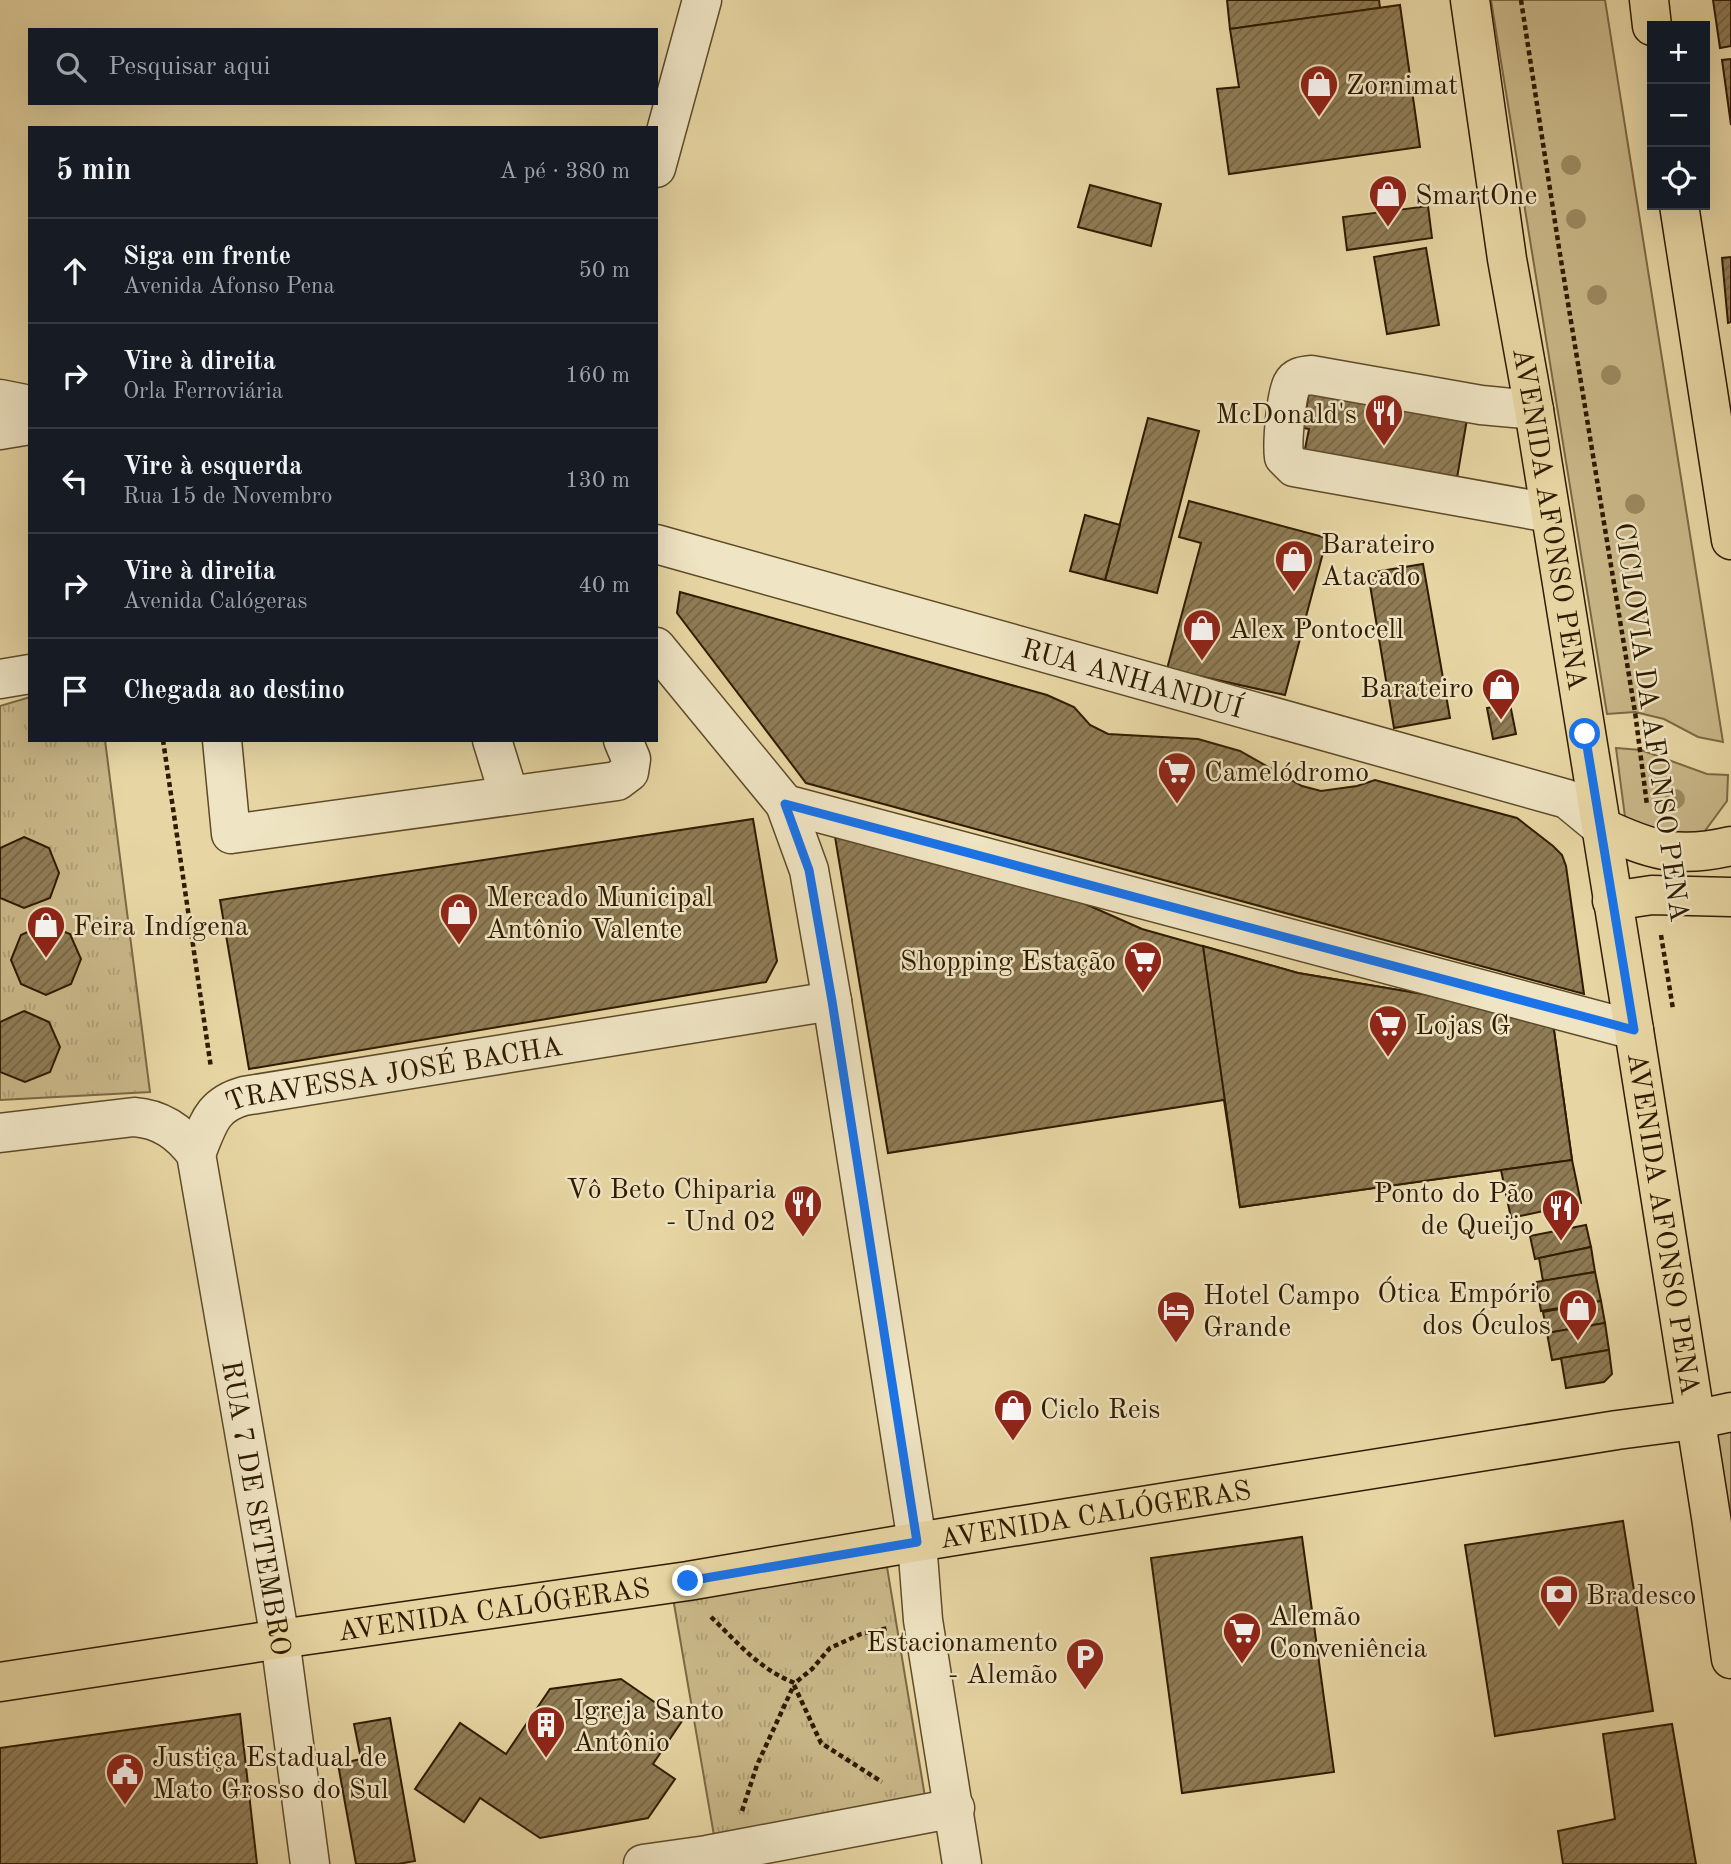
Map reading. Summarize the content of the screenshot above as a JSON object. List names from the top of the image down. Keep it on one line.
{"streets":{"main road":["AVENIDA AFONSO PENA","AVENIDA CALÓGERAS"],"street":["RUA ANHANDUÍ","TRAVESSA JOSÉ BACHA","RUA 7 DE SETEMBRO"],"path":["CICLOVIA DA AFONSO PENA"]},"crossings":[["AVENIDA AFONSO PENA","RUA ANHANDUÍ"],["AVENIDA AFONSO PENA","AVENIDA CALÓGERAS"],["TRAVESSA JOSÉ BACHA","RUA 7 DE SETEMBRO"],["RUA 7 DE SETEMBRO","AVENIDA CALÓGERAS"]],"places":{"shop":["Zornimat","SmartOne","Barateiro Atacado","Alex Pontocell","Barateiro","Mercado Municipal Antônio Valente","Feira Indígena","Ótica Empório dos Óculos","Ciclo Reis"],"restaurant":["McDonald's","Vô Beto Chiparia - Und 02","Ponto do Pão de Queijo"],"supermarket":["Camelódromo","Shopping Estação","Lojas G","Alemão Conveniência"],"hotel":["Hotel Campo Grande"],"bank":["Bradesco"],"parking":["Estacionamento - Alemão"],"building":["Igreja Santo Antônio"],"public building":["Justiça Estadual de Mato Grosso do Sul"]},"page":{"map_buttons":["+","−"],"search":"Pesquisar aqui","heading":["5 min","A pé · 380 m"],"list":[["Siga em frente","Avenida Afonso Pena","50 m"],["Vire à direita","Orla Ferroviária","160 m"],["Vire à esquerda","Rua 15 de Novembro","130 m"],["Vire à direita","Avenida Calógeras","40 m"],"Chegada ao destino"]}}
